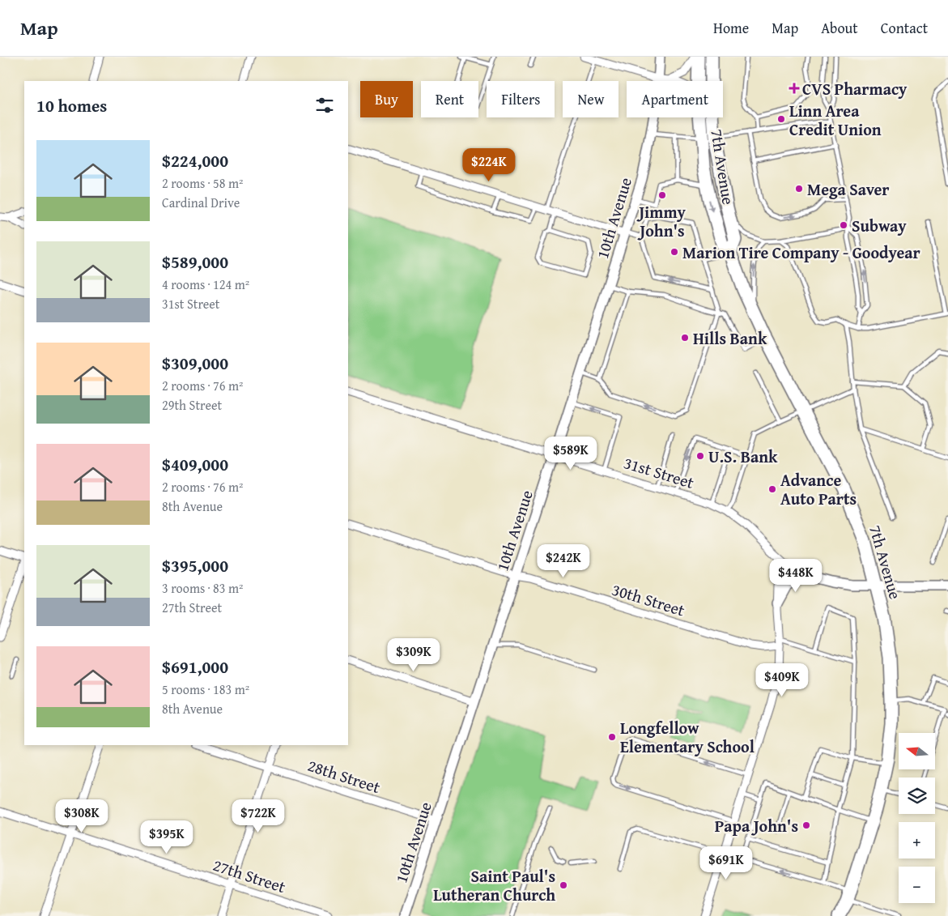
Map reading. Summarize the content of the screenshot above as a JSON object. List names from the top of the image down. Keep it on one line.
{"streets":{"main road":["7th Avenue"],"street":["10th Avenue","31st Street","30th Street","28th Street","27th Street"]},"crossings":[["7th Avenue","31st Street"],["10th Avenue","31st Street"],["10th Avenue","30th Street"],["10th Avenue","28th Street"]],"places":{"health":["CVS Pharmacy"],"other":["Linn Area Credit Union","Mega Saver","Jimmy John's","Subway","Marion Tire Company - Goodyear","Hills Bank","U.S. Bank","Advance Auto Parts","Longfellow Elementary School","Papa John's","Saint Paul's Lutheran Church"]},"north":"left","page":{"header":"Map","nav":["Home","Map","About","Contact"],"chip":["Buy","Rent","Filters","New","Apartment"],"heading":"10 homes","list":[{"name":"$224,000","note":"2 rooms · 58 m² · Cardinal Drive"},{"name":"$589,000","note":"4 rooms · 124 m² · 31st Street"},{"name":"$309,000","note":"2 rooms · 76 m² · 29th Street"},{"name":"$409,000","note":"2 rooms · 76 m² · 8th Avenue"},{"name":"$395,000","note":"3 rooms · 83 m² · 27th Street"},{"name":"$691,000","note":"5 rooms · 183 m² · 8th Avenue"}],"price":["$224K","$589K","$242K","$448K","$309K","$409K","$308K","$722K","$395K","$691K"],"map_buttons":["+","−"]}}
